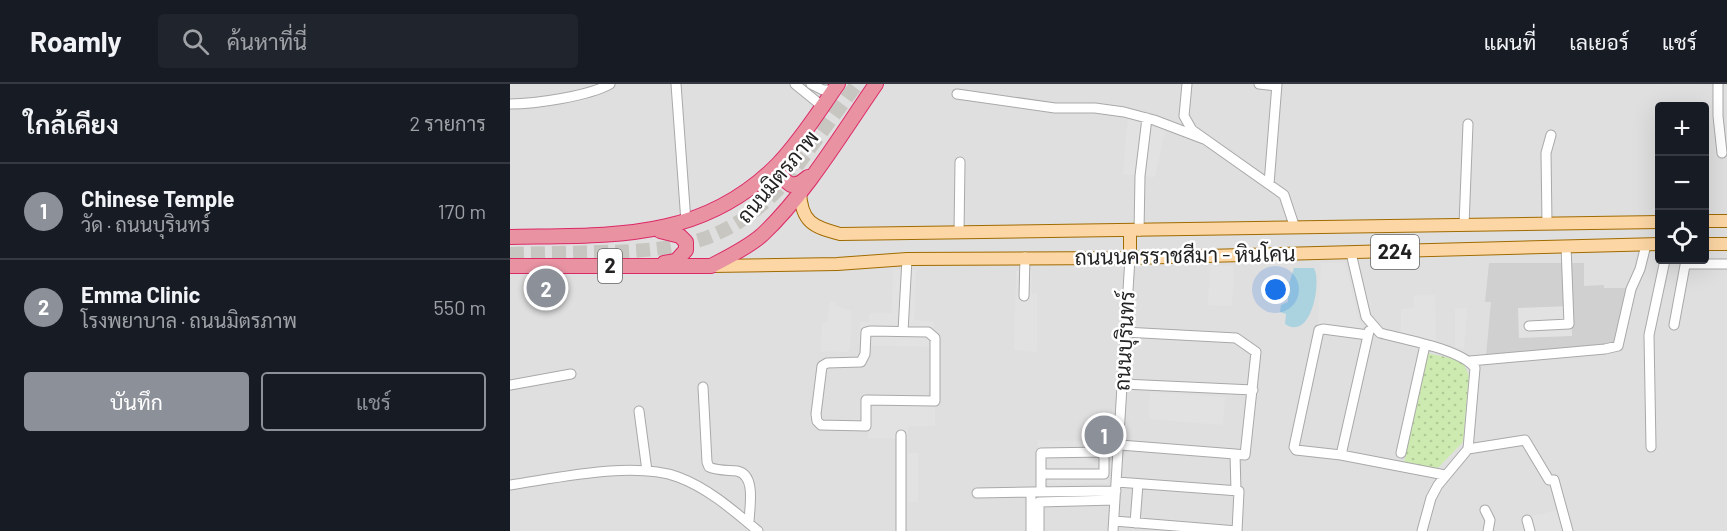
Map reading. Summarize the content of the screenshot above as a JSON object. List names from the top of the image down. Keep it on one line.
{"streets":{"highway":["ถนนมิตรภาพ","2"],"main road":["224","ถนนนครราชสีมา - หินโคน"],"street":["ถนนบุรินทร์"]},"crossings":[["ถนนมิตรภาพ","ถนนนครราชสีมา - หินโคน"],["ถนนนครราชสีมา - หินโคน","ถนนบุรินทร์"]],"page":{"header":"Roamly","search":"ค้นหาที่นี่","nav":["แผนที่","เลเยอร์","แชร์"],"heading":["ใกล้เคียง","2 รายการ"],"map_buttons":["+","−"],"list":[{"mark":"1","name":"Chinese Temple","note":"วัด · ถนนบุรินทร์","value":"170 m"},{"mark":"2","name":"Emma Clinic","note":"โรงพยาบาล · ถนนมิตรภาพ","value":"550 m"}],"pins":["2","1"],"buttons":["บันทึก","แชร์"]}}
